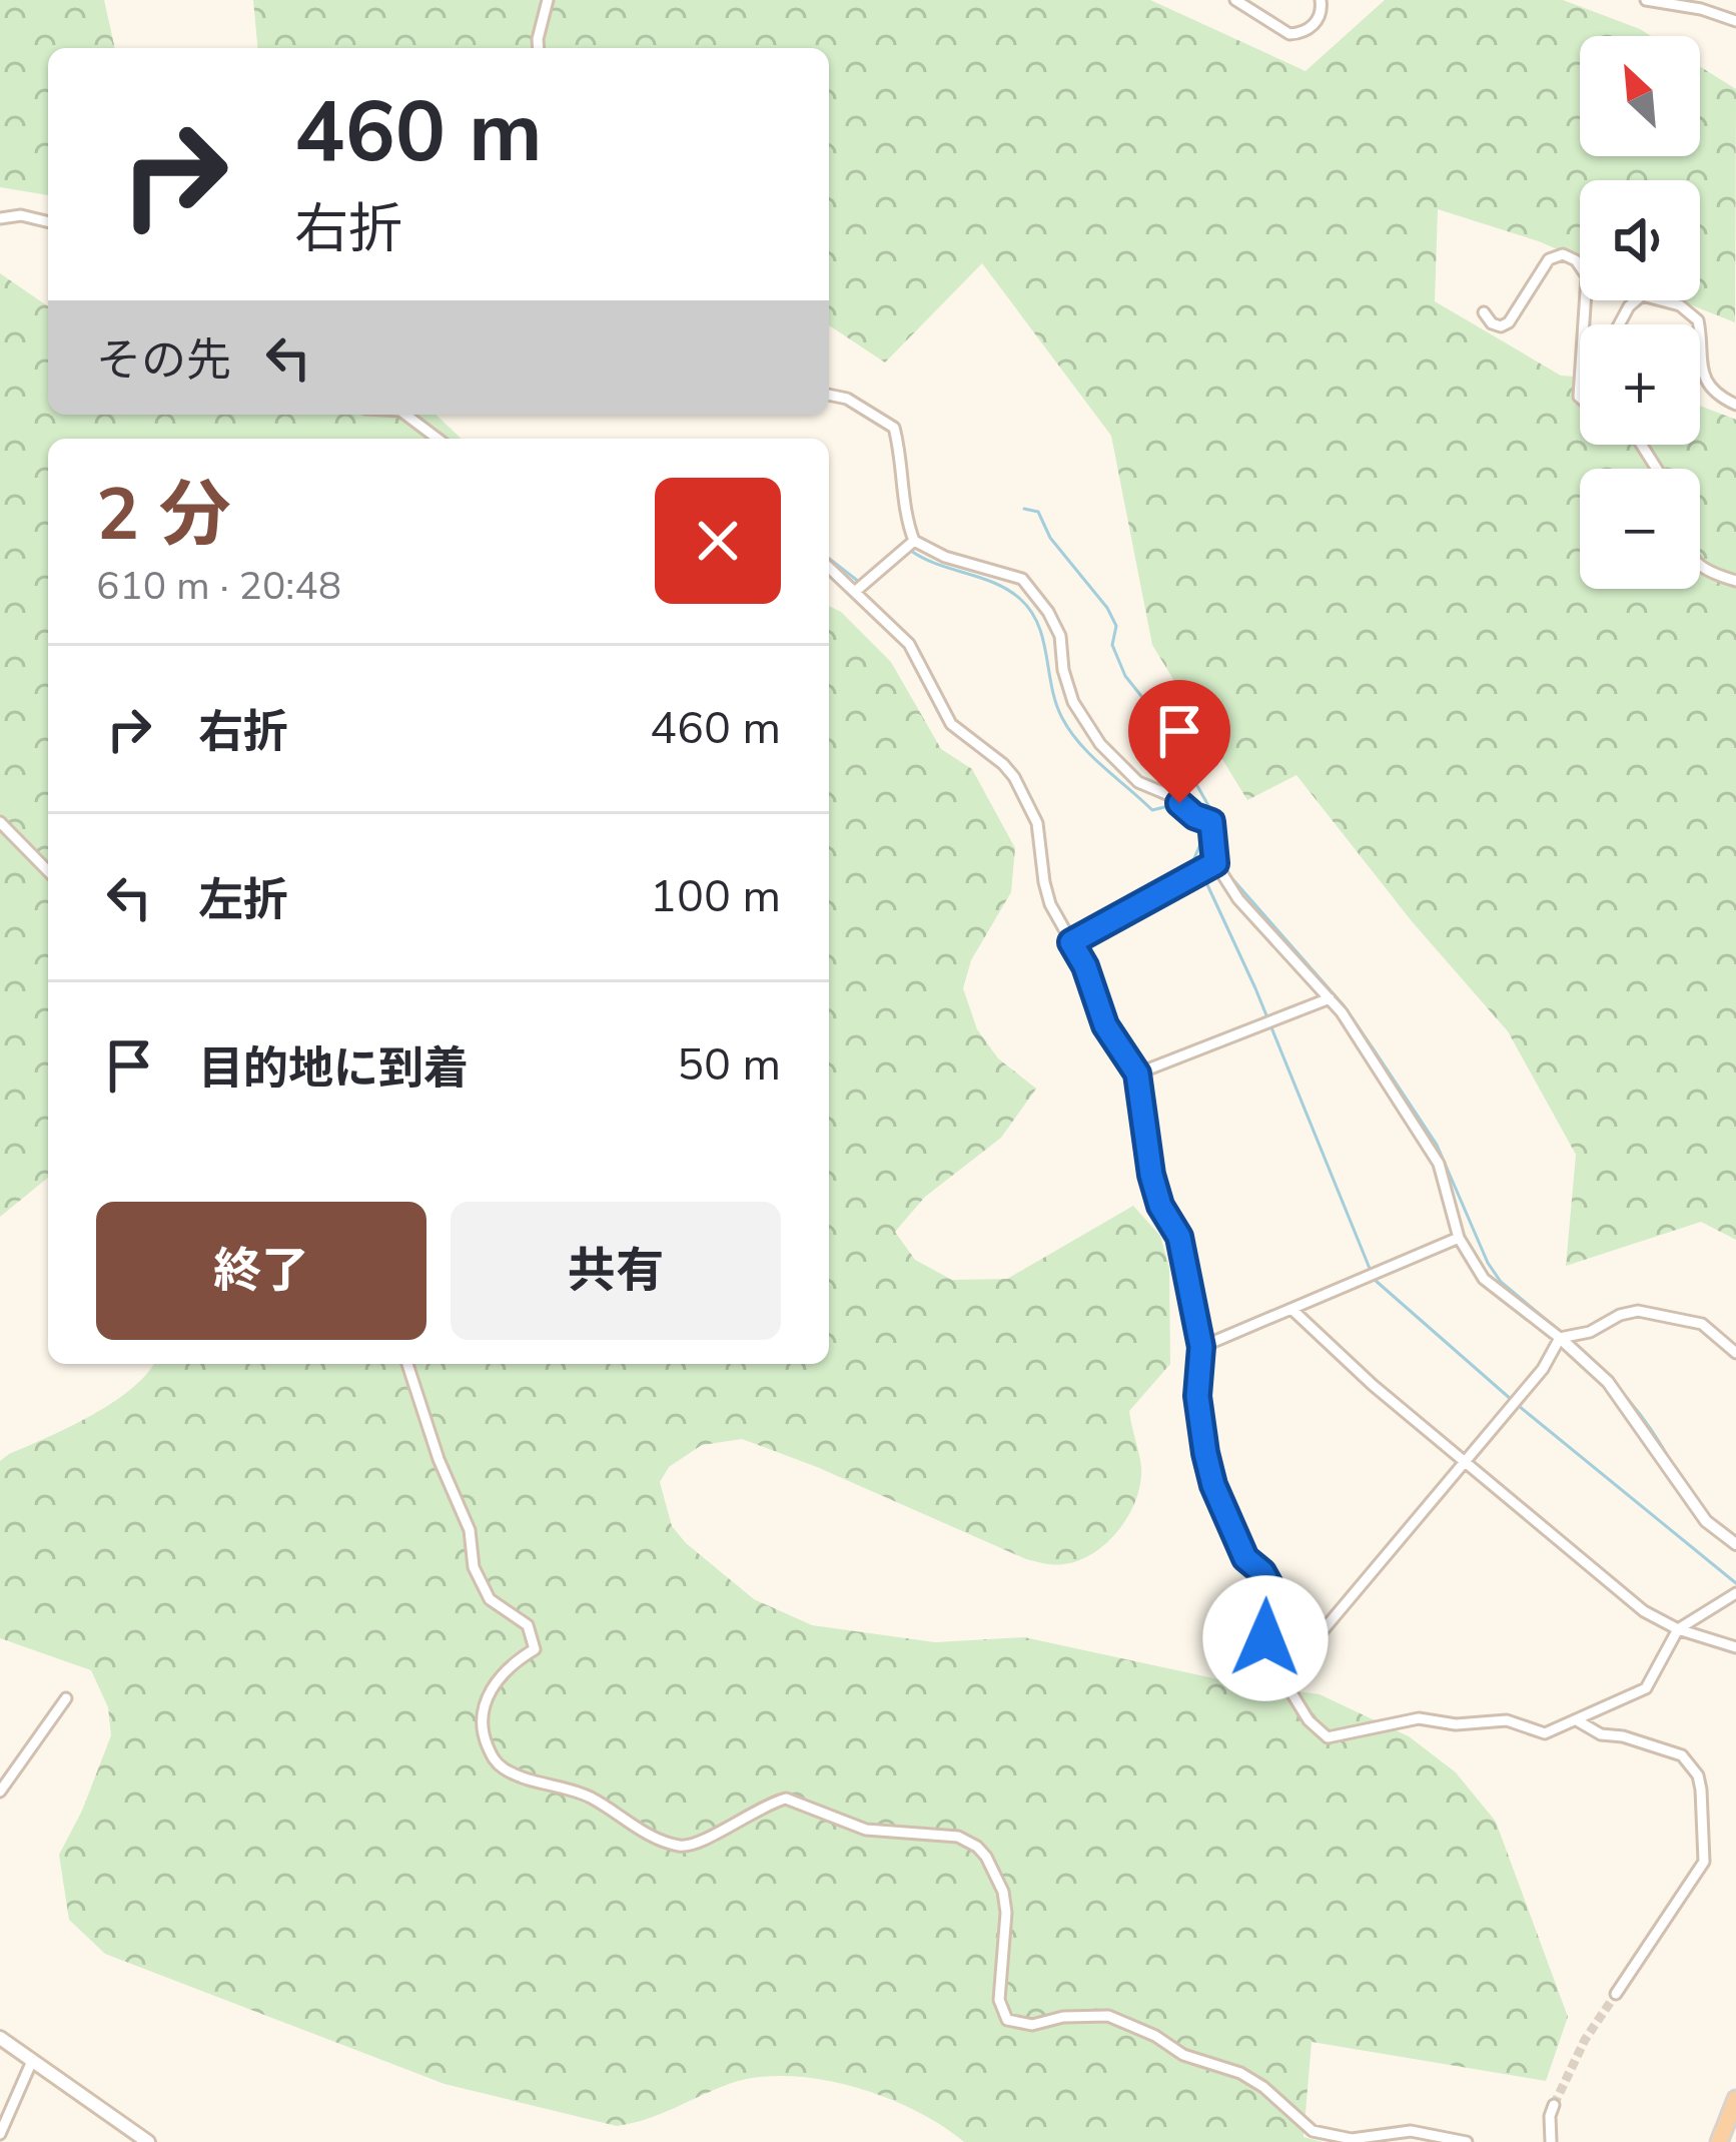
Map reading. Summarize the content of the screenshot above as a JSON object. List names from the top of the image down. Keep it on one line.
{"north":"top left","page":{"map_buttons":["+","−"],"turn":["460 m","右折"],"then":"その先","heading":["2 分","610 m · 20:48"],"list":[{"name":"右折","value":"460 m"},{"name":"左折","value":"100 m"},{"name":"目的地に到着","value":"50 m"}],"buttons":["終了","共有"]}}
